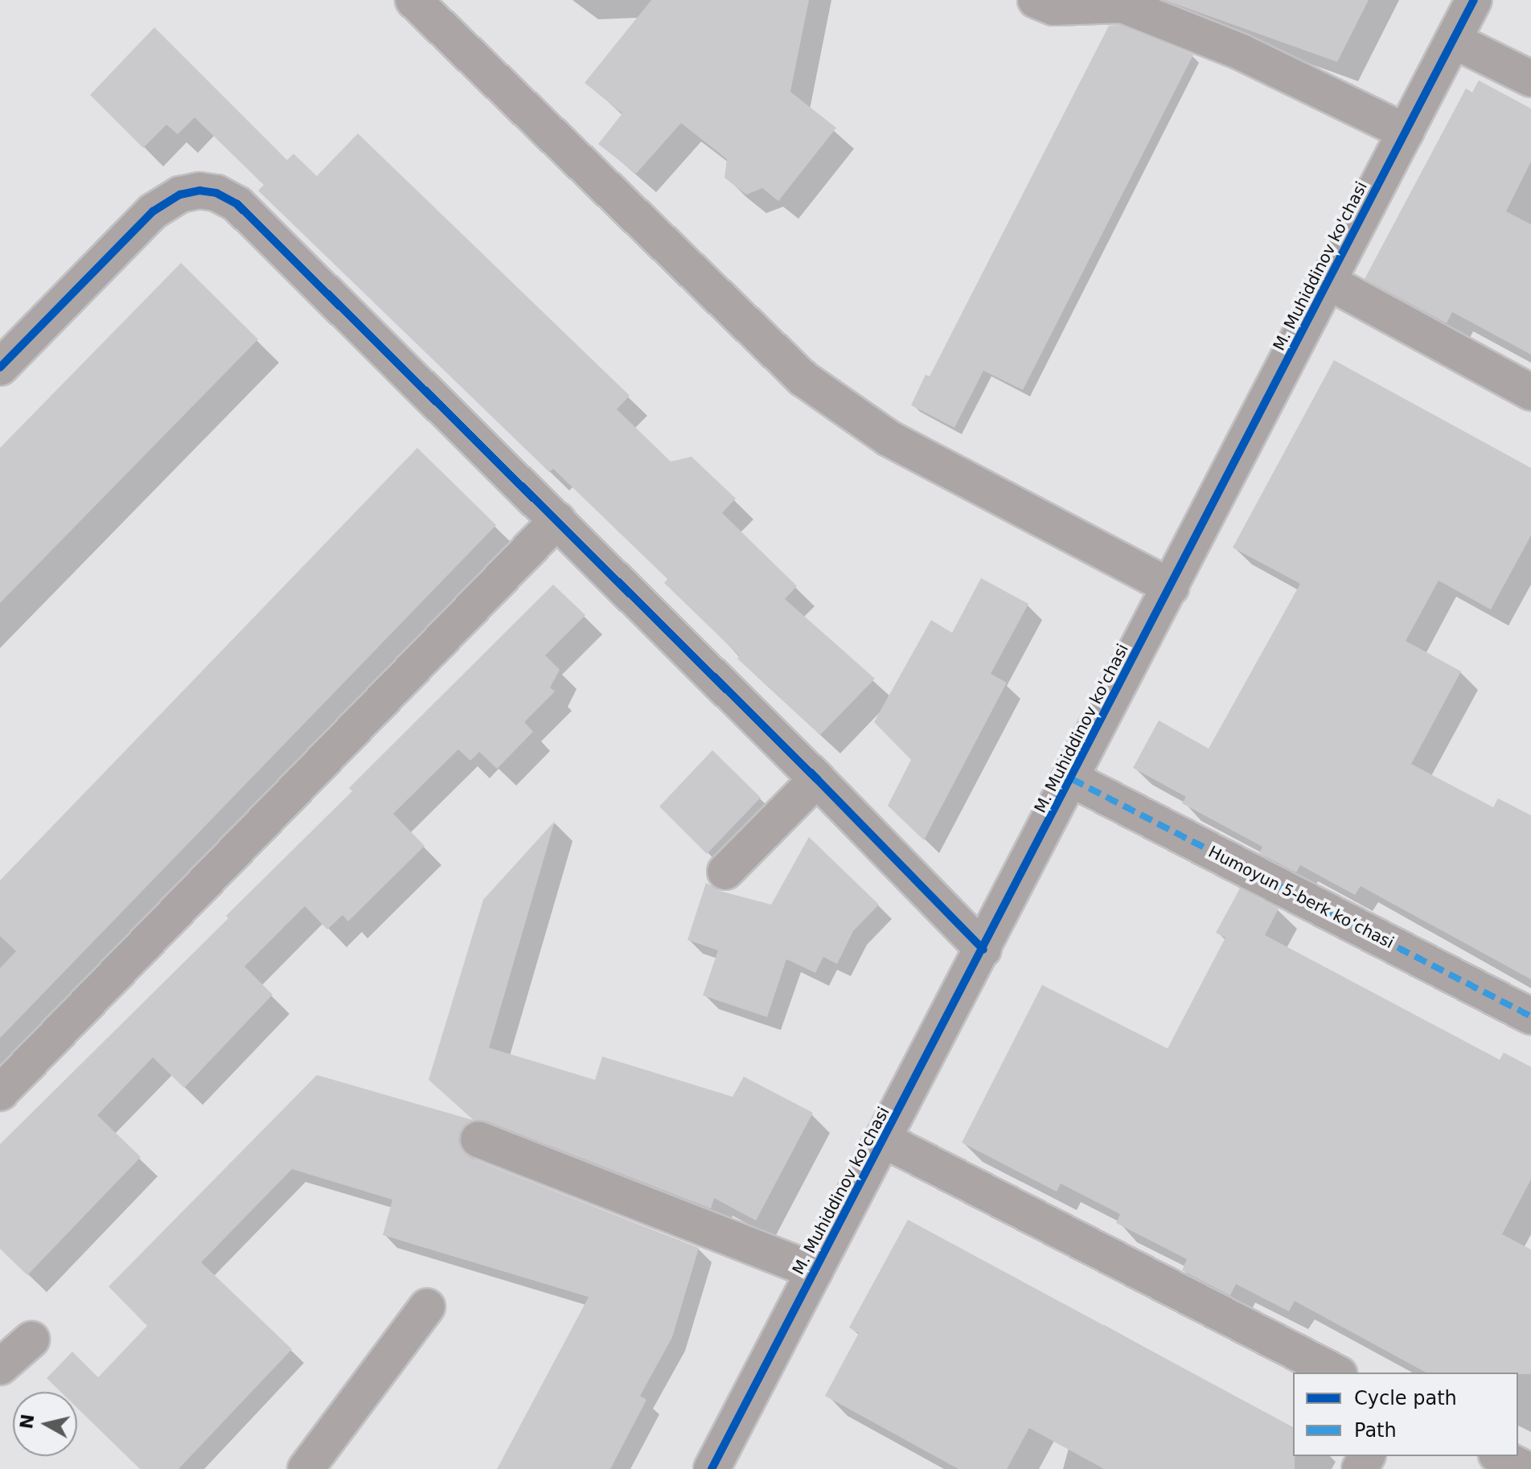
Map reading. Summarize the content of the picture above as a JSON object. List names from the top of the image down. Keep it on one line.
{"streets":{"street":["M. Muhiddinov ko'chasi","Humoyun 5-berk koʻchasi"]},"crossings":[["M. Muhiddinov ko'chasi","Humoyun 5-berk koʻchasi"]],"legend":["Cycle path","Path"],"north":"left"}
